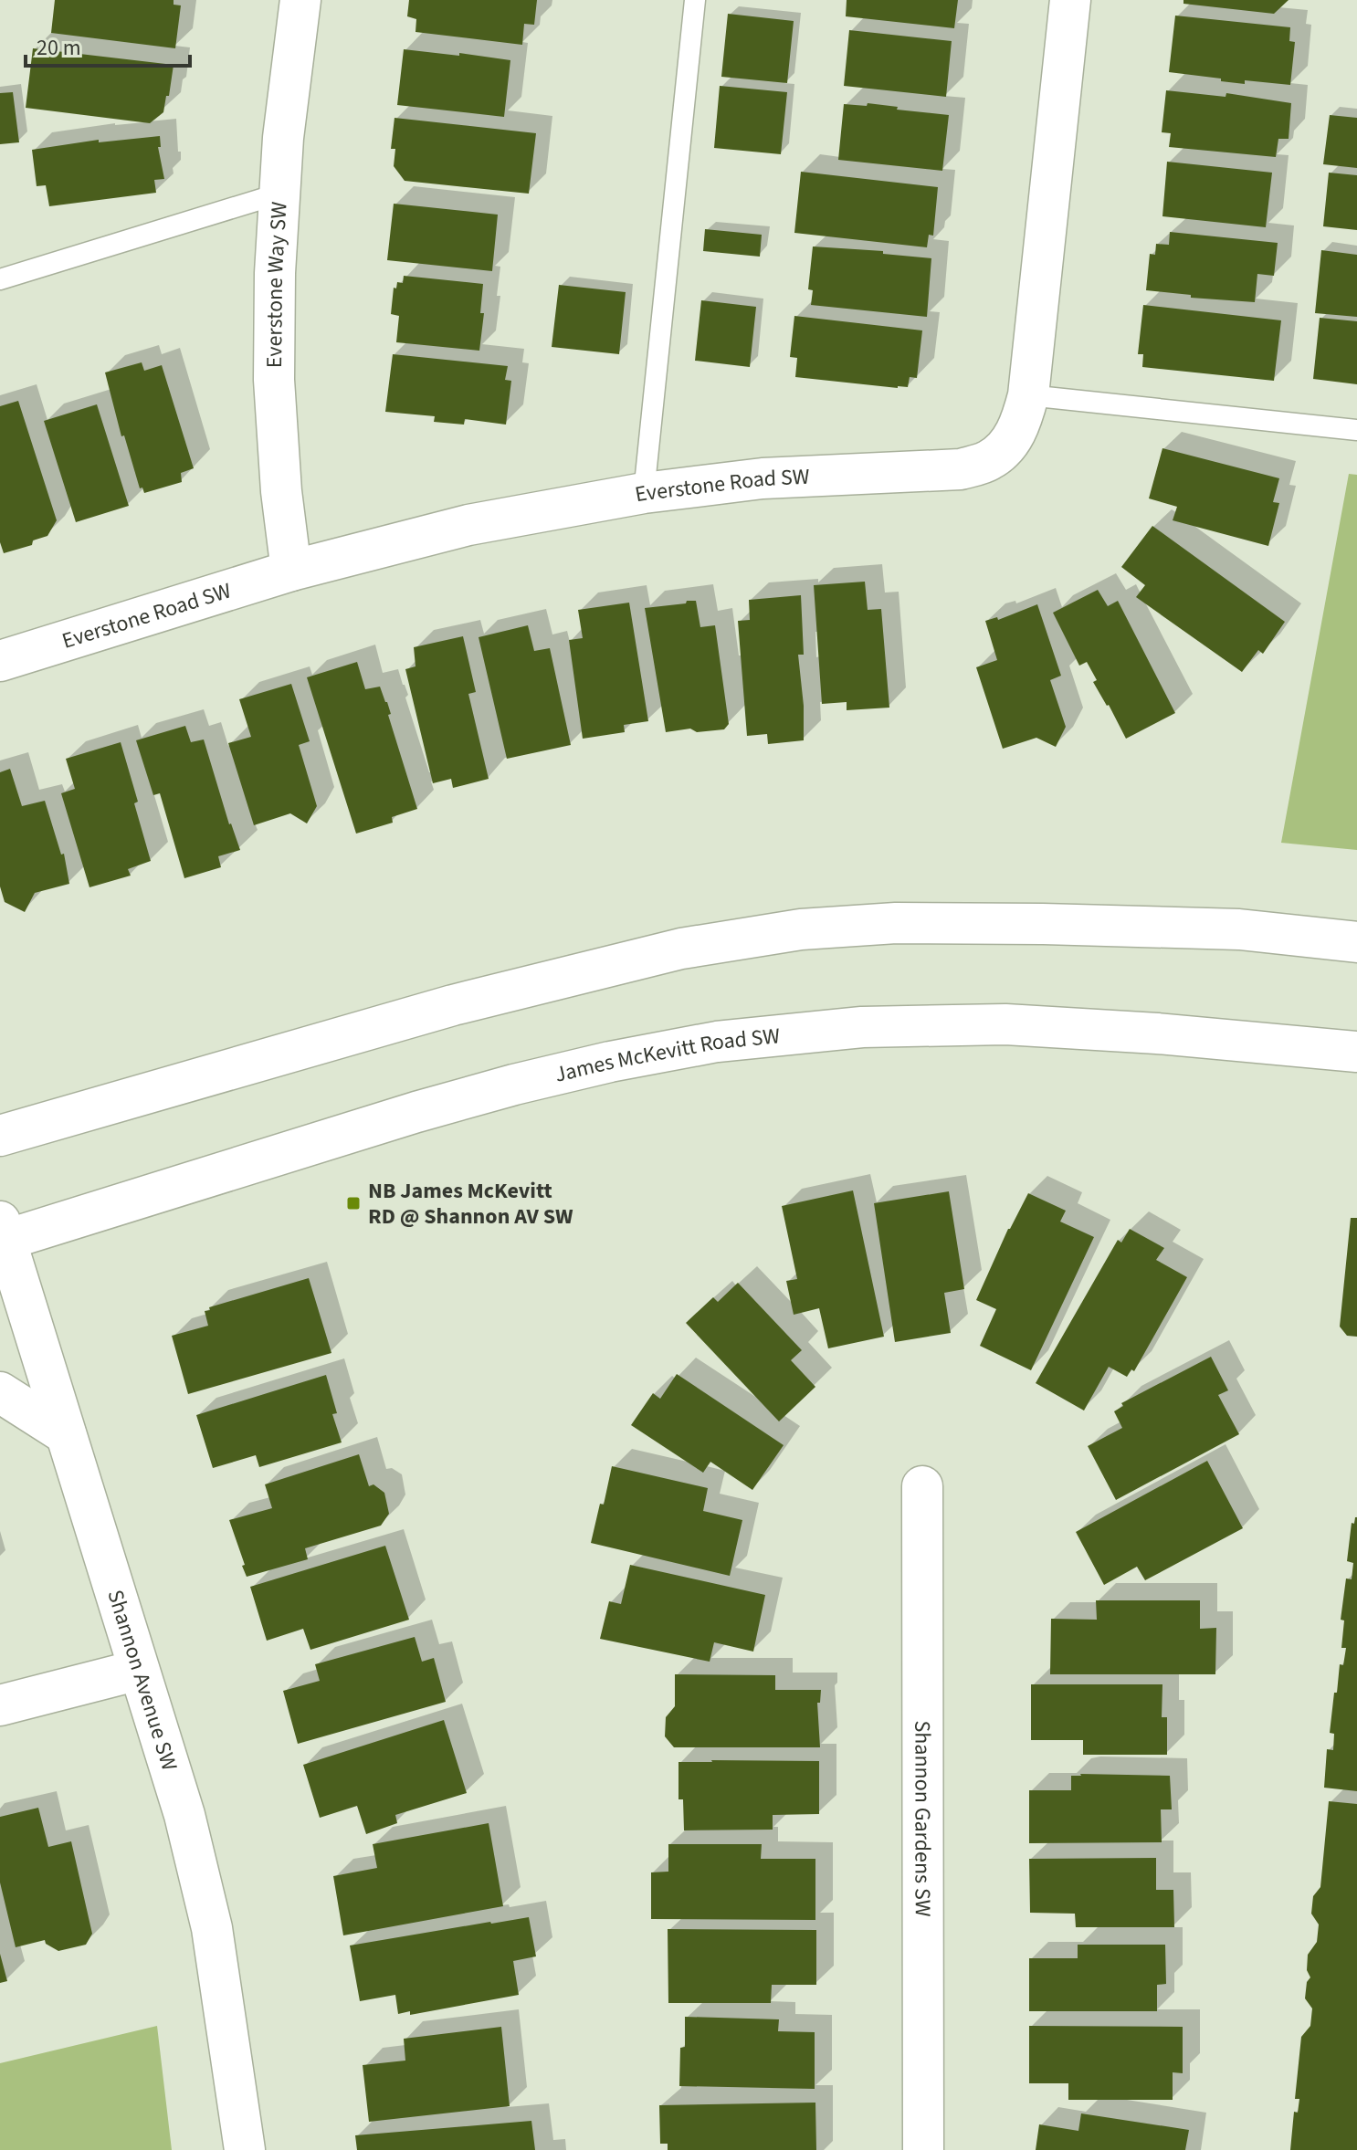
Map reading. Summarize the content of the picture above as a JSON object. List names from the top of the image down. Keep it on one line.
{"streets":{"street":["Everstone Way SW","Everstone Road SW","James McKevitt Road SW","Shannon Avenue SW","Shannon Gardens SW"]},"crossings":[["Everstone Way SW","Everstone Road SW"],["James McKevitt Road SW","Shannon Avenue SW"]],"places":{"transit":["NB James McKevitt RD @ Shannon AV SW"]},"scale_bar":"20 m"}
